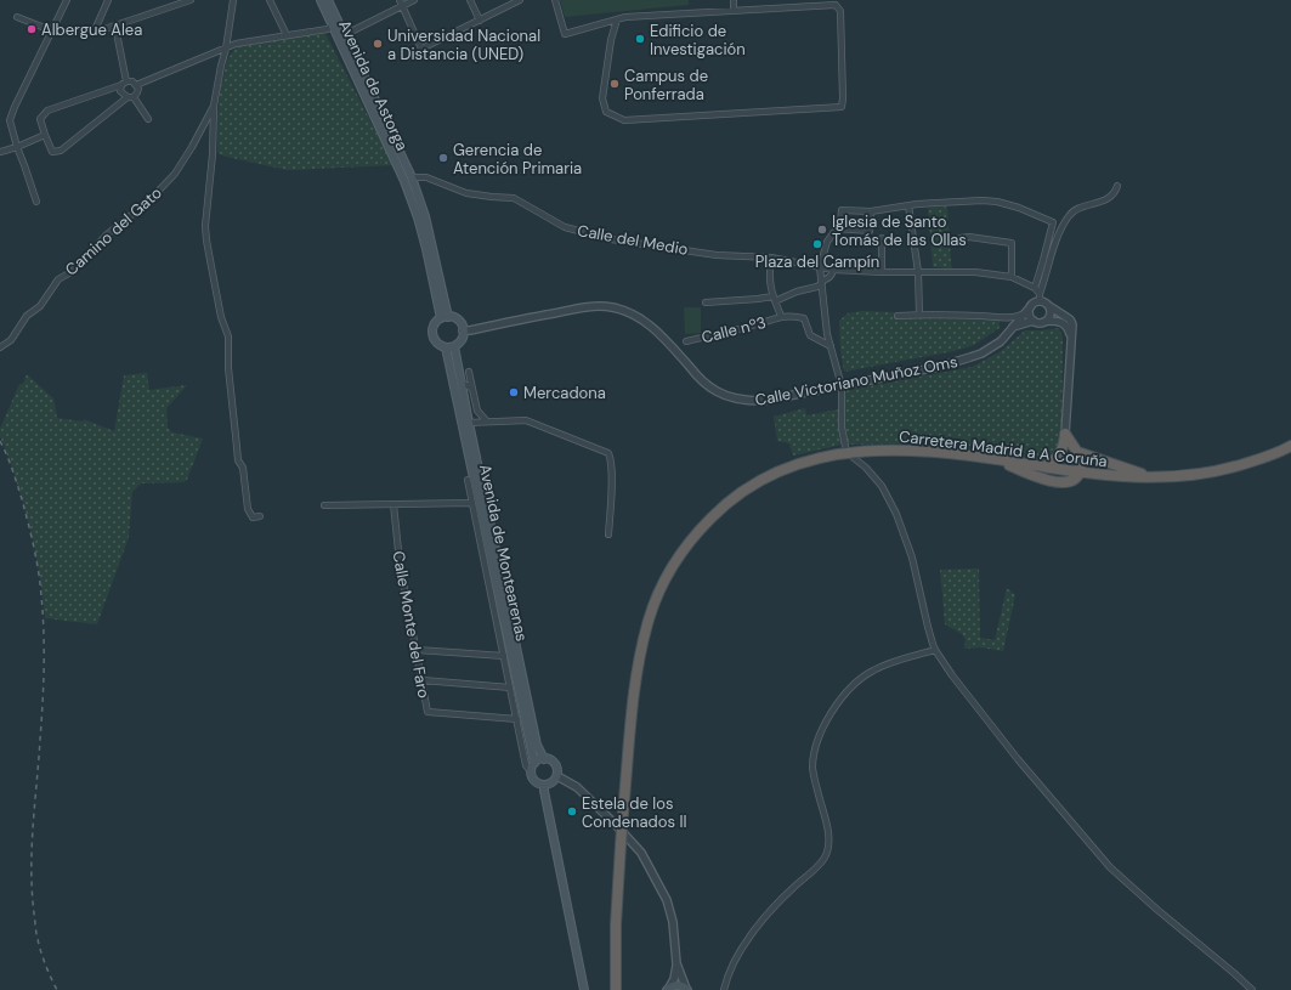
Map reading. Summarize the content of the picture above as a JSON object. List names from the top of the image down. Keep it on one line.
{"streets":{"highway":["Carretera Madrid a A Coruña"],"main road":["Avenida de Astorga","Avenida de Montearenas"],"street":["Camino del Gato","Calle del Medio","Calle nº3","Calle Victoriano Muñoz Oms","Calle Monte del Faro"]},"crossings":[["Avenida de Astorga","Calle del Medio"],["Calle Victoriano Muñoz Oms","Avenida de Montearenas"]],"places":["Albergue Alea","Edificio de Investigación","Universidad Nacional a Distancia (UNED)","Campus de Ponferrada","Gerencia de Atención Primaria","Iglesia de Santo Tomás de las Ollas","Plaza del Campín","Mercadona","Estela de los Condenados II"]}
